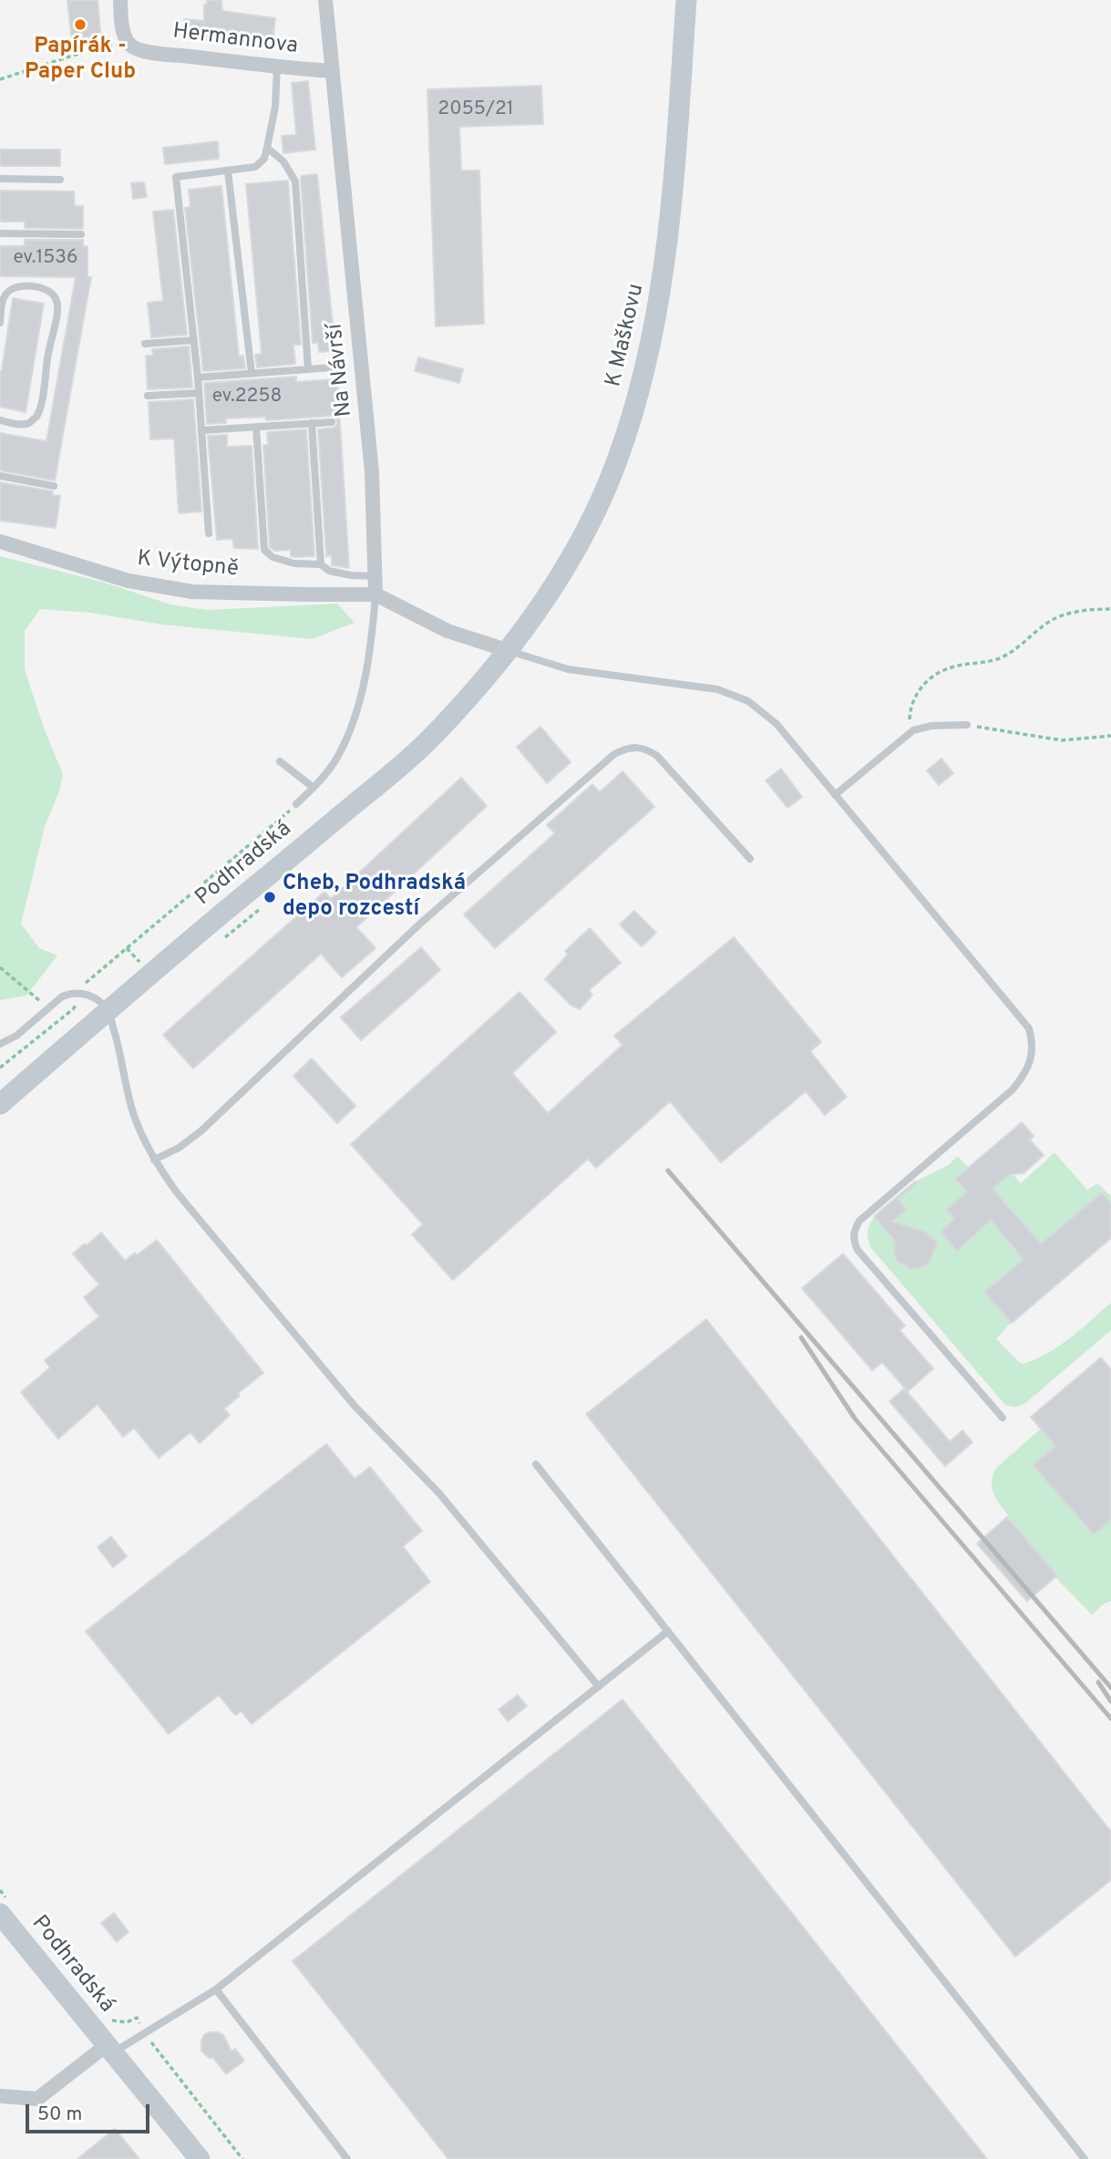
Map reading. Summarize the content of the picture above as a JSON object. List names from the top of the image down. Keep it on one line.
{"streets":{"main road":["K Maškovu","Podhradská"],"street":["Hermannova","Na Návrší","K Výtopně"]},"crossings":[["Hermannova","Na Návrší"],["K Maškovu","Podhradská"],["Na Návrší","K Výtopně"]],"places":["Papírák - Paper Club","Cheb, Podhradská depo rozcestí"],"house_numbers":["2055/21","ev.1536","ev.2258"],"scale_bar":"50 m"}
